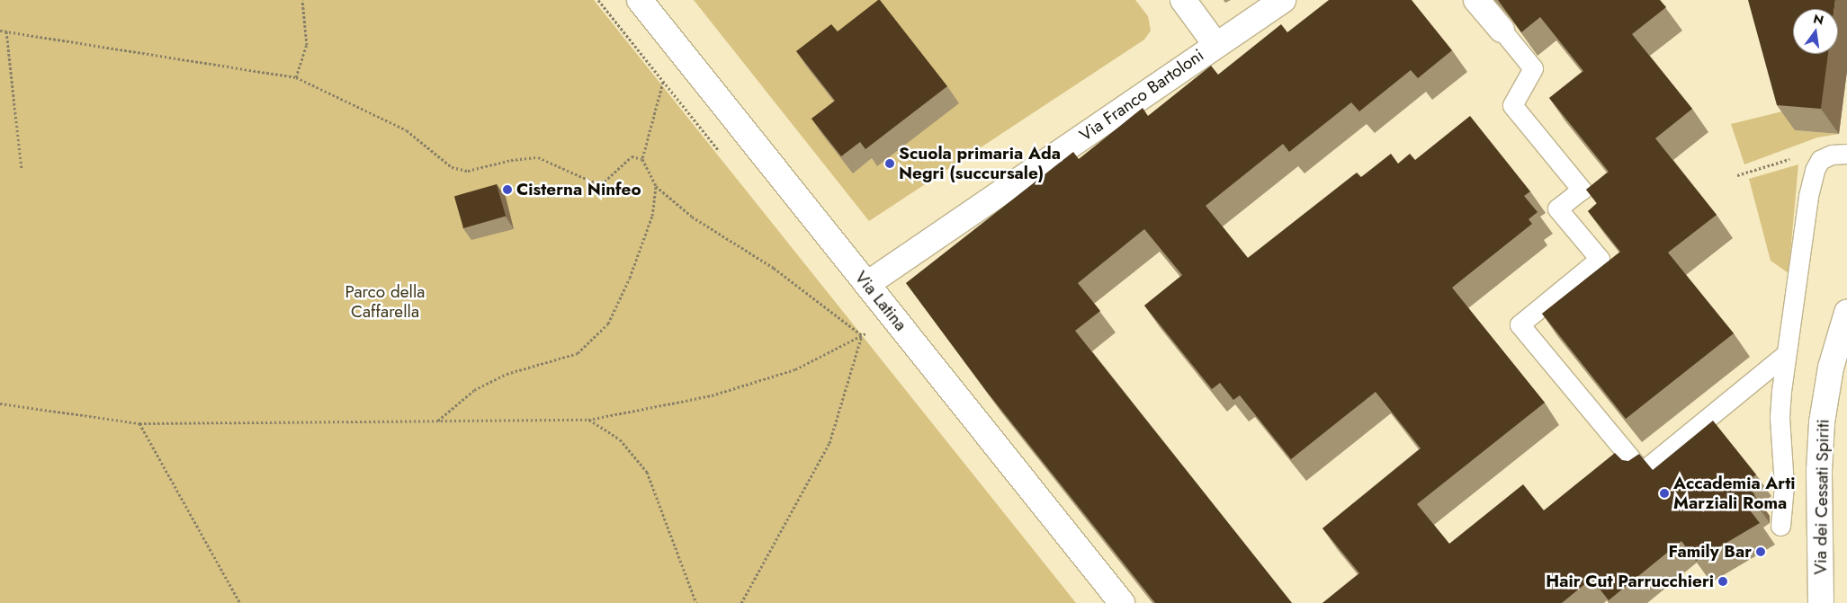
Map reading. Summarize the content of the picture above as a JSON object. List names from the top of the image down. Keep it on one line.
{"streets":{"street":["Via Franco Bartoloni","Via Latina","Via dei Cessati Spiriti"]},"crossings":[["Via Franco Bartoloni","Via Latina"]],"parks":["Parco della Caffarella"],"places":["Scuola primaria Ada Negri (succursale)","Cisterna Ninfeo","Accademia Arti Marziali Roma","Family Bar","Hair Cut Parrucchieri"],"north":"top"}
